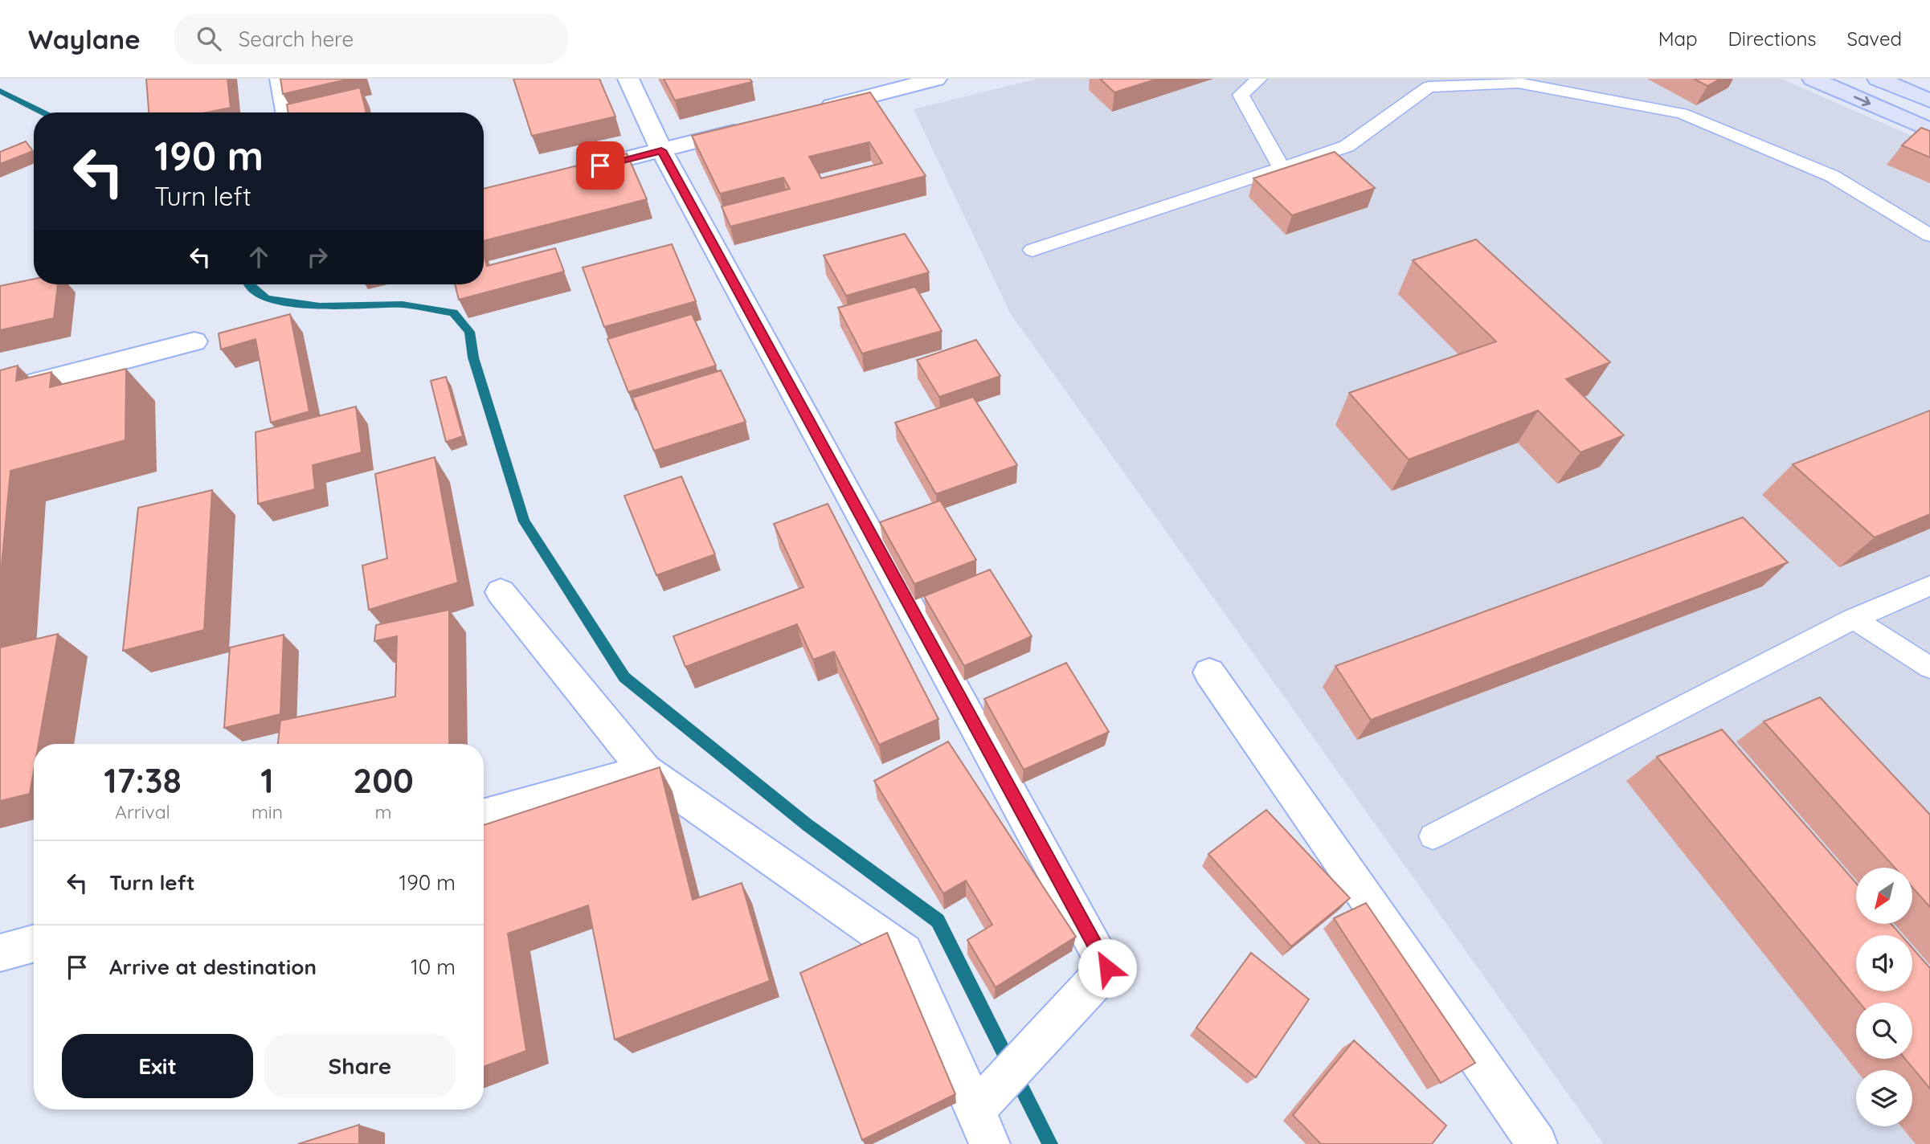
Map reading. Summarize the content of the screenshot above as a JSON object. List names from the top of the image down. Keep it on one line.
{"north":"bottom left","page":{"header":"Waylane","search":"Search here","nav":["Map","Directions","Saved"],"turn":["190 m","Turn left"],"eta":["17:38","Arrival","1","min","200","m"],"list":[{"name":"Turn left","value":"190 m"},{"name":"Arrive at destination","value":"10 m"}],"buttons":["Exit","Share"]}}
